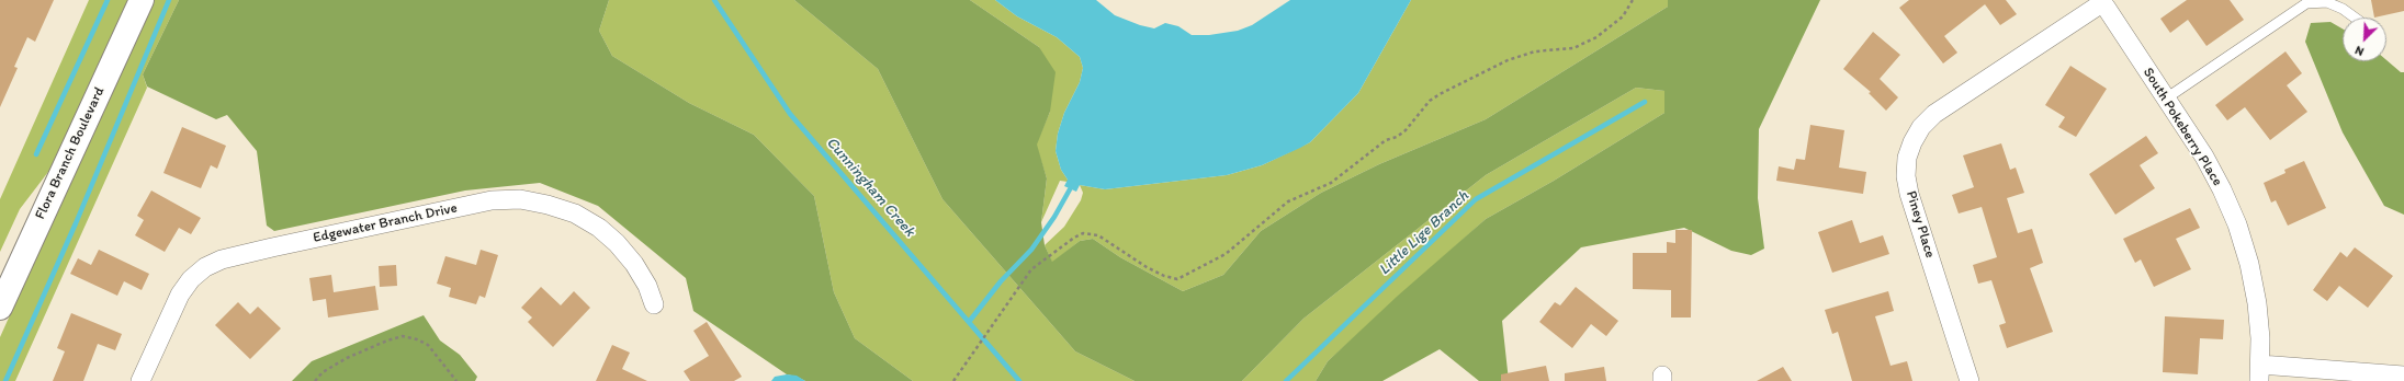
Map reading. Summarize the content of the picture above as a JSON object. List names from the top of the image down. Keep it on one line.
{"streets":{"street":["South Pokeberry Place","Flora Branch Boulevard","Edgewater Branch Drive","Piney Place"]},"crossings":[["South Pokeberry Place","Piney Place"]],"water":["Cunningham Creek","Little Lige Branch"],"north":"bottom left"}
